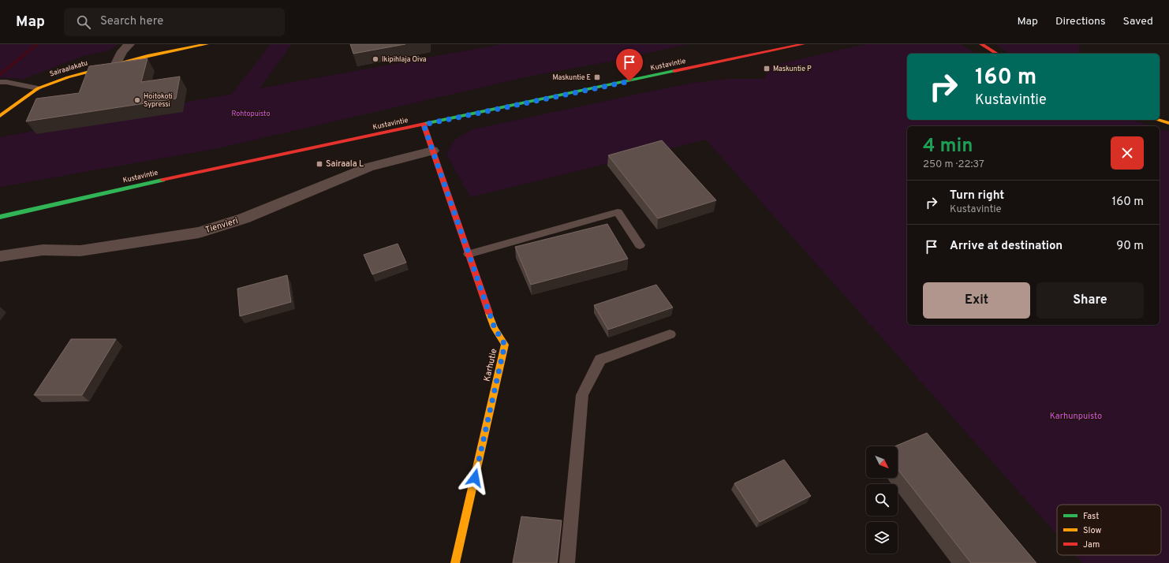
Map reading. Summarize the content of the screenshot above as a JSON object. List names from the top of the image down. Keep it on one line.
{"streets":{"main road":["Kustavintie","Sairaalakatu","Karhutie"],"street":["Tienvieri"]},"crossings":[["Kustavintie","Karhutie"],["Tienvieri","Karhutie"]],"parks":["Rohtopuisto","Karhunpuisto"],"places":{"other":["Ikipihlaja Oiva","Hoitokoti Sypressi"],"transit":["Maskuntie P","Maskuntie E","Sairaala L"]},"legend":["Fast","Slow","Jam"],"north":"bottom right","page":{"header":"Map","search":"Search here","nav":["Map","Directions","Saved"],"turn":["160 m","Kustavintie"],"heading":["4 min","250 m · 22:37"],"list":[{"name":"Turn right","note":"Kustavintie","value":"160 m"},{"name":"Arrive at destination","value":"90 m"}],"buttons":["Exit","Share"]}}
